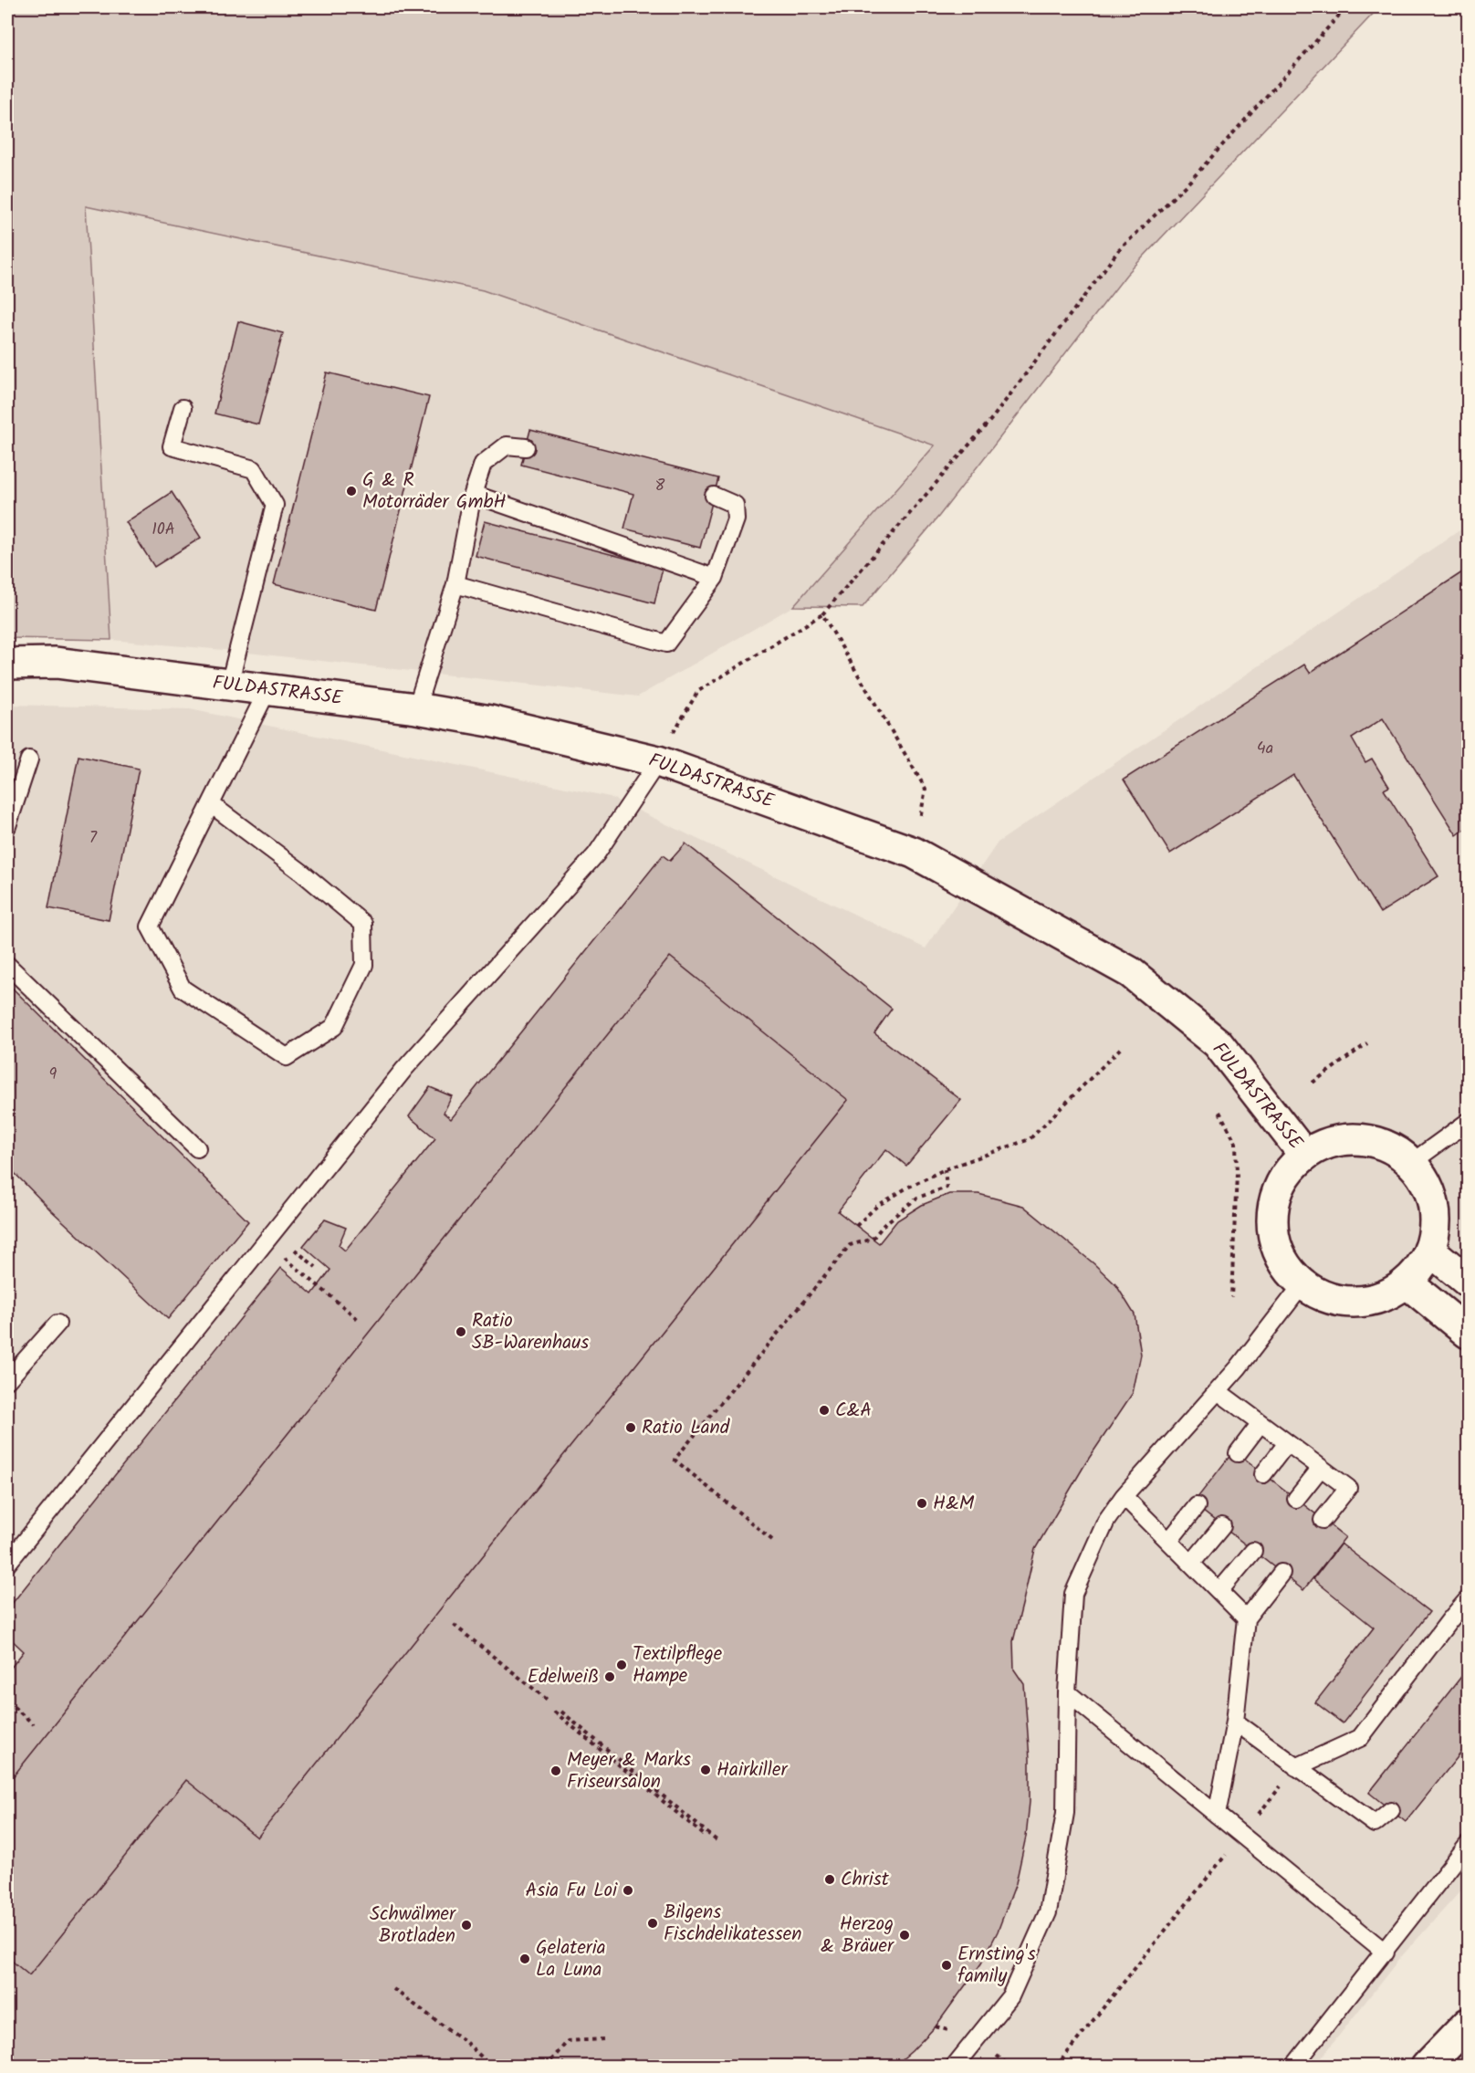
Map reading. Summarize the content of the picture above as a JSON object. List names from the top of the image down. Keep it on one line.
{"streets":{"street":["FULDASTRASSE"]},"places":["G & R Motorräder GmbH","Ratio SB-Warenhaus","C&A","Ratio Land","H&M","Textilpflege Hampe","Edelweiß","Hairkiller","Meyer & Marks Friseursalon","Christ","Asia Fu Loi","Bilgens Fischdelikatessen","Schwälmer Brotladen","Herzog & Bräuer","Gelateria La Luna","Ernsting's family"],"house_numbers":["8","10A","4a","7","9"]}
